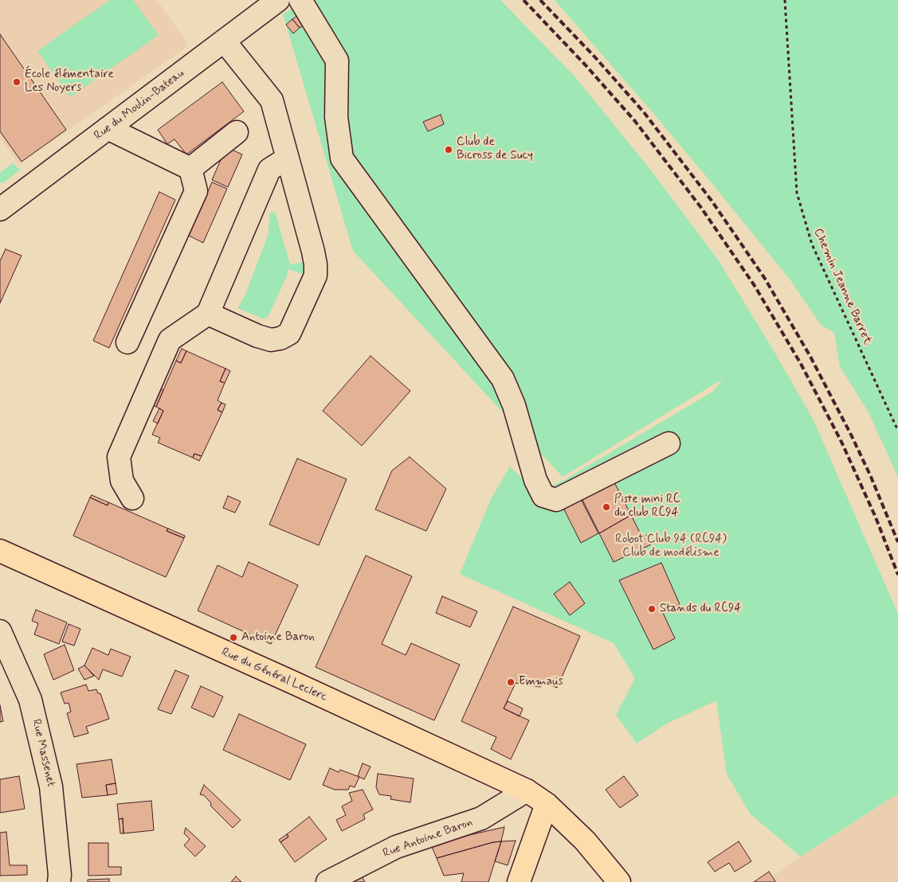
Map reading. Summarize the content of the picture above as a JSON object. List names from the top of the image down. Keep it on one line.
{"streets":{"main road":["Rue du Général Leclerc"],"street":["Rue du Moulin-Bateau","Rue Massenet","Rue Antoine Baron"],"path":["Chemin Jeanne Barret"]},"crossings":[["Rue du Général Leclerc","Rue Antoine Baron"]],"parks":["Robot Club 94 (RC94) Club de modélisme"],"places":["École élémentaire Les Noyers","Club de Bicross de Sucy","Piste mini RC du club RC94","Stands du RC94","Antoine Baron","Emmaüs"]}
